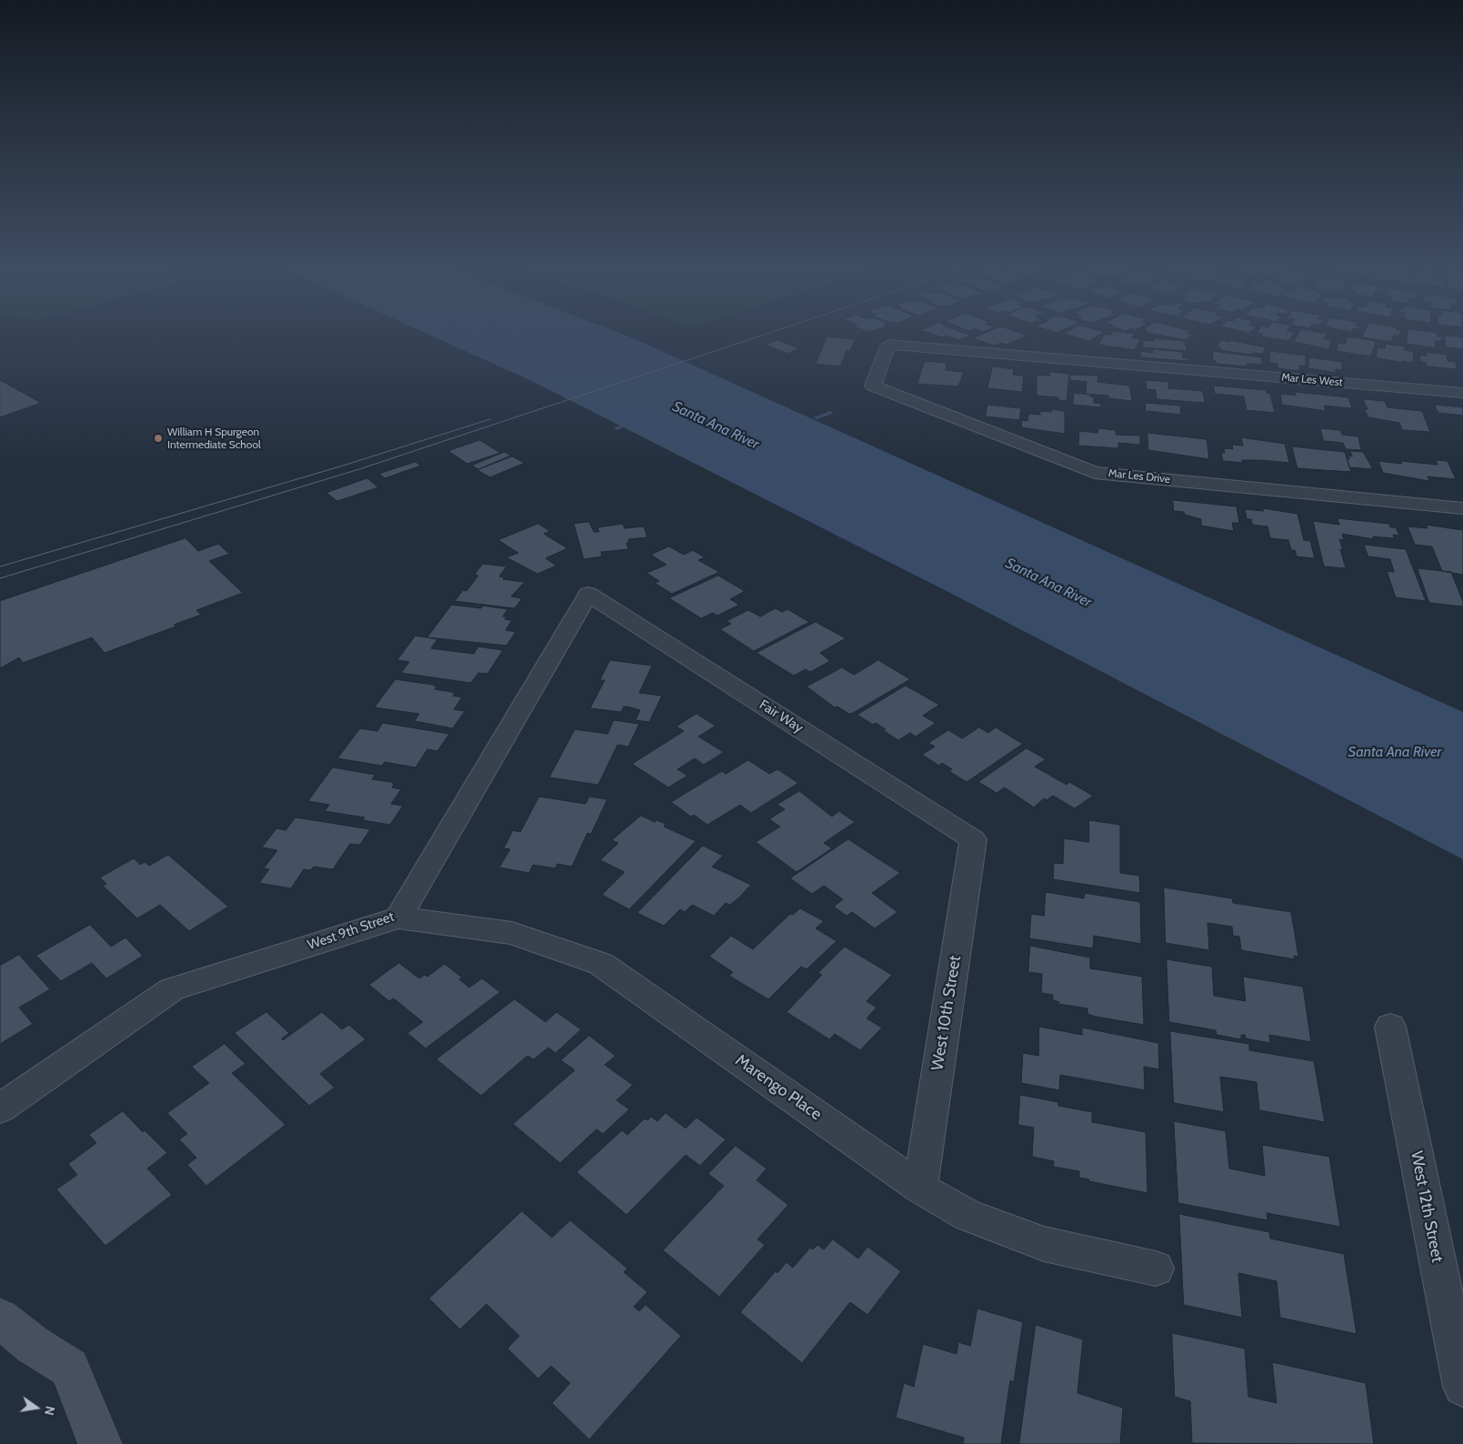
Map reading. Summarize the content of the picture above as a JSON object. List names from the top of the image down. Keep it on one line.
{"streets":{"street":["Mar Les West","Mar Les Drive","Fair Way","West 9th Street","West 10th Street","Marengo Place","West 12th Street"]},"crossings":[["Mar Les West","Mar Les Drive"],["Fair Way","West 9th Street"],["Fair Way","West 10th Street"],["West 9th Street","Marengo Place"],["West 10th Street","Marengo Place"]],"water":["Santa Ana River"],"places":["William H Spurgeon Intermediate School"],"north":"right"}
